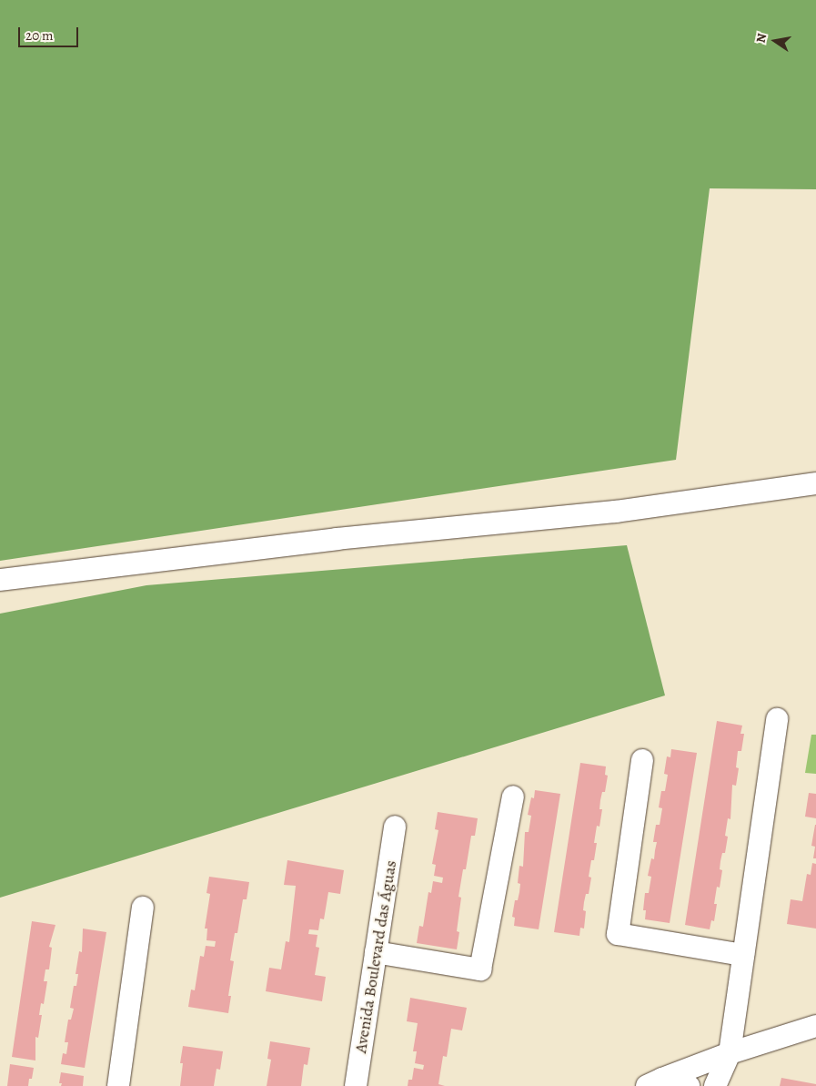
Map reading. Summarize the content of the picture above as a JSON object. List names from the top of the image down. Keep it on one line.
{"streets":{"street":["Avenida Boulevard das Águas"]},"scale_bar":"20 m","north":"left"}
